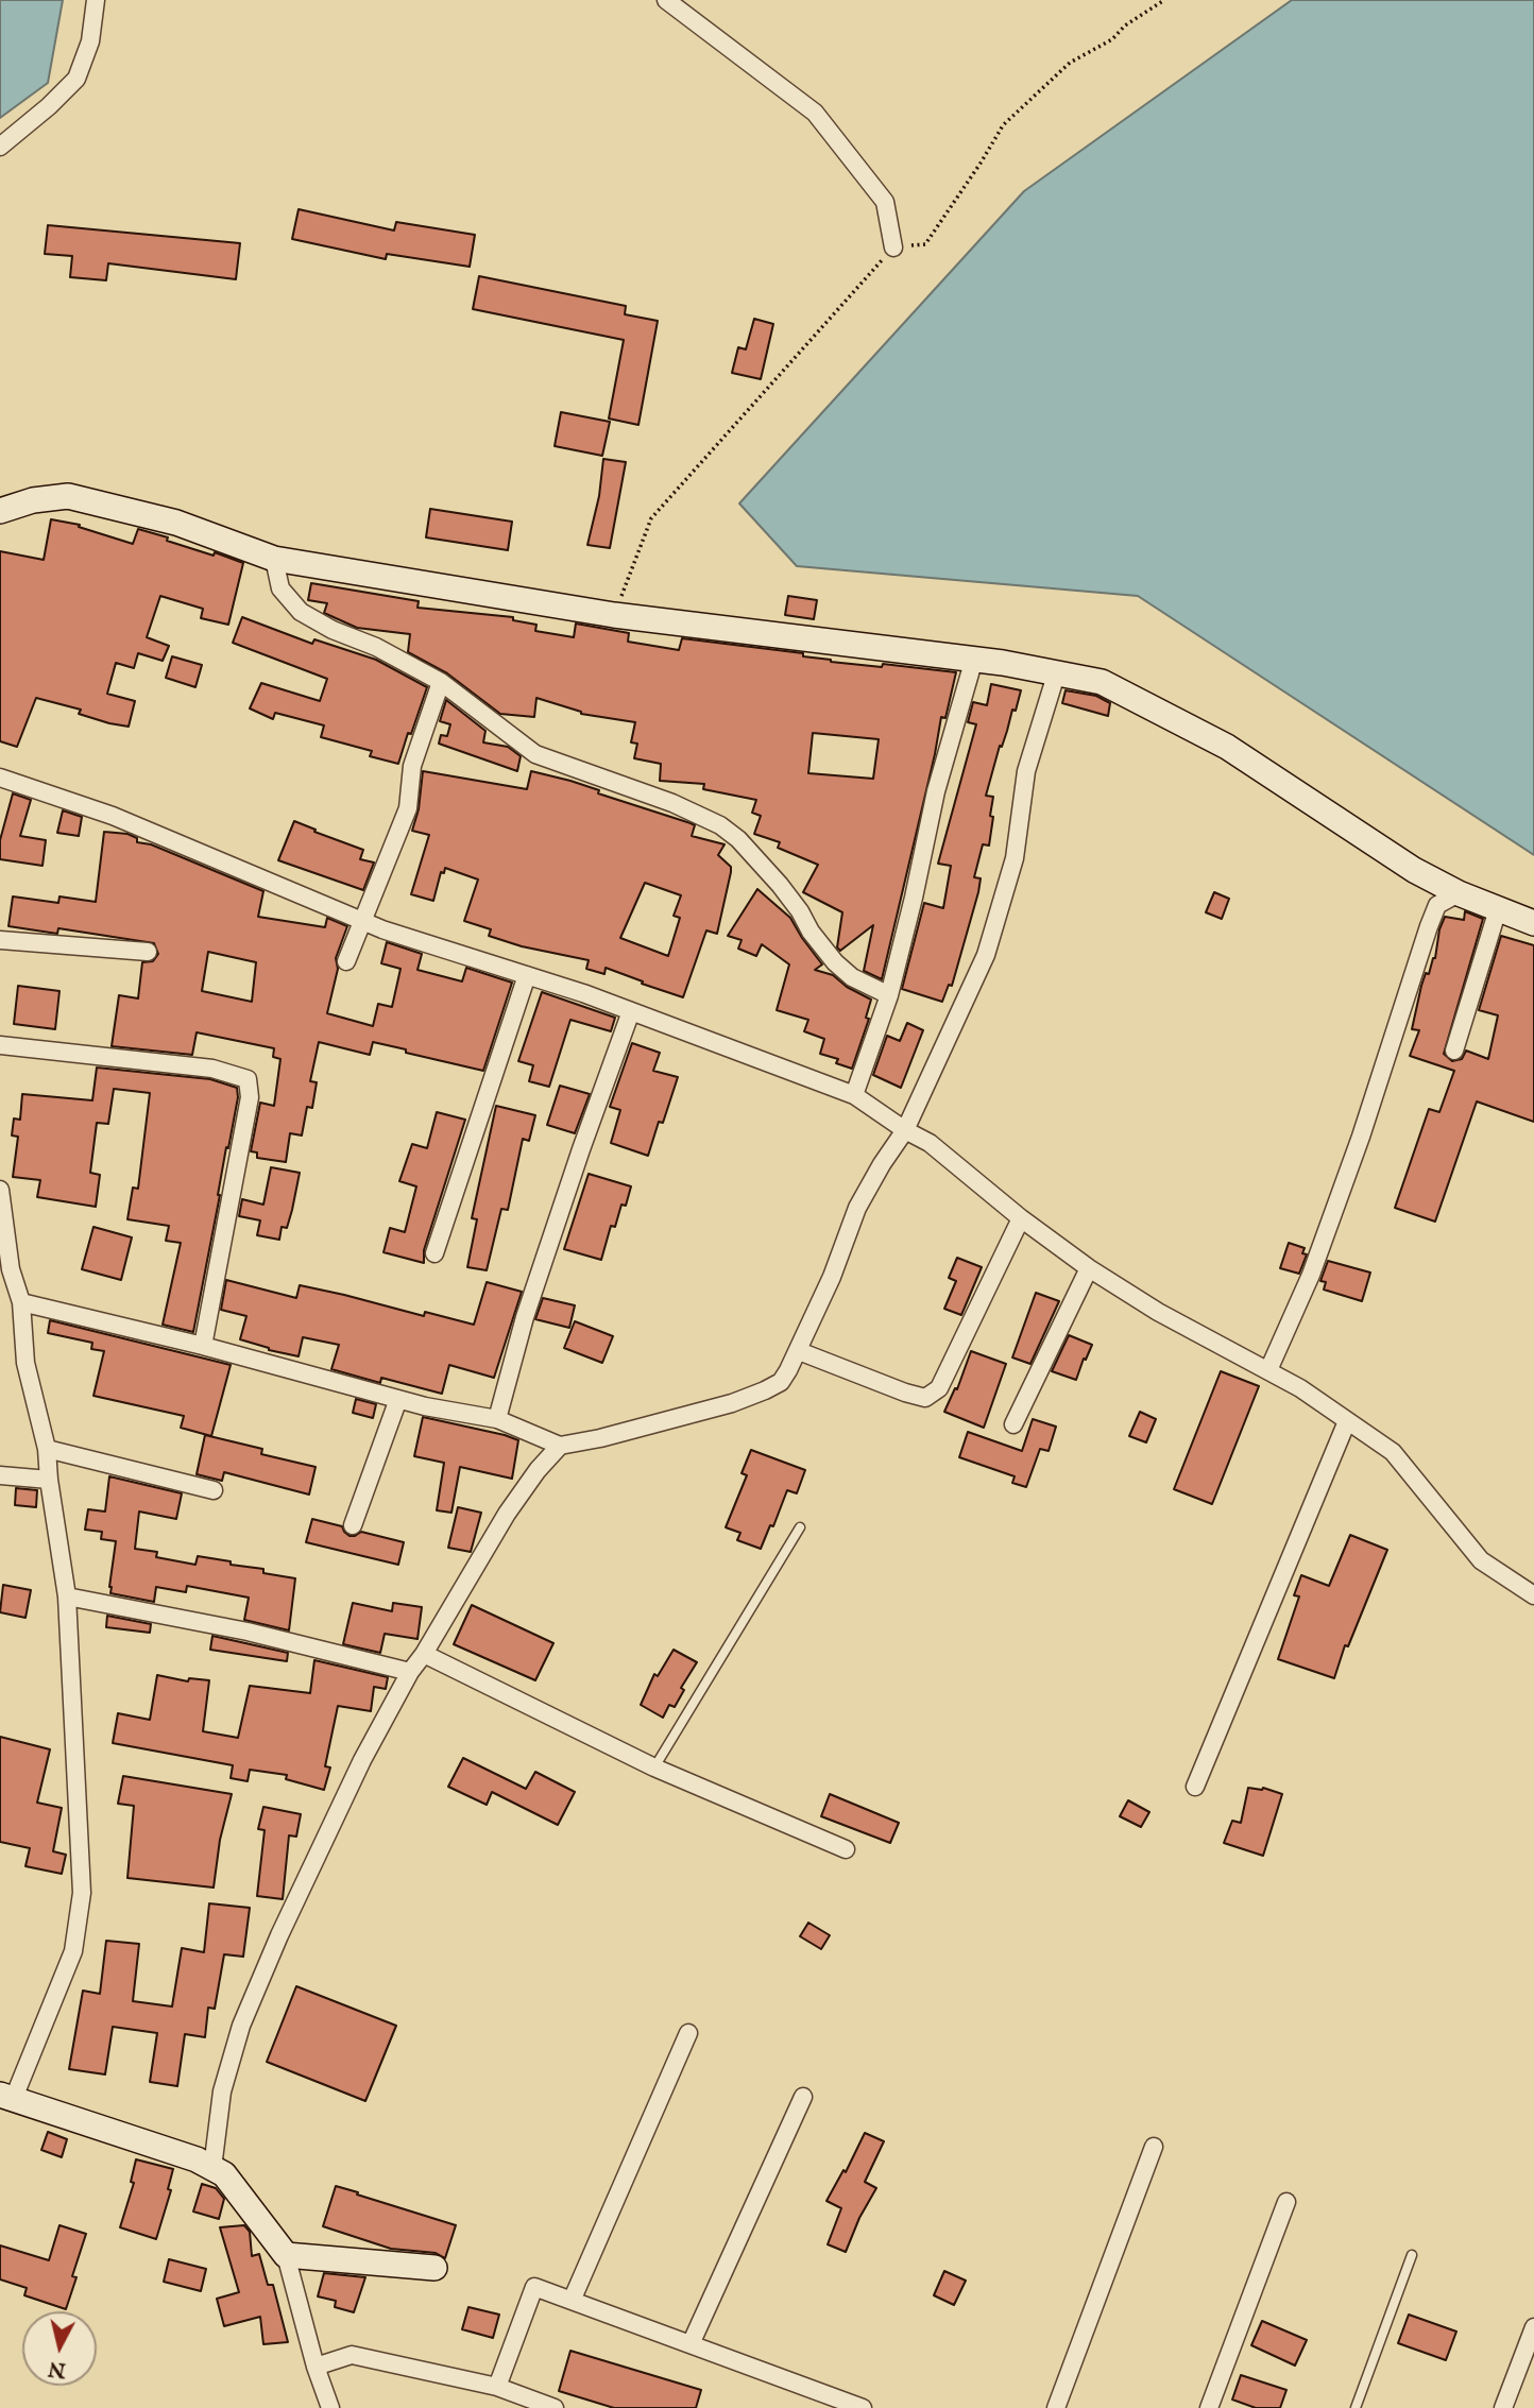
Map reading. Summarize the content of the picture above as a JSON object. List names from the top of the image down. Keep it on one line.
{"north":"bottom"}
